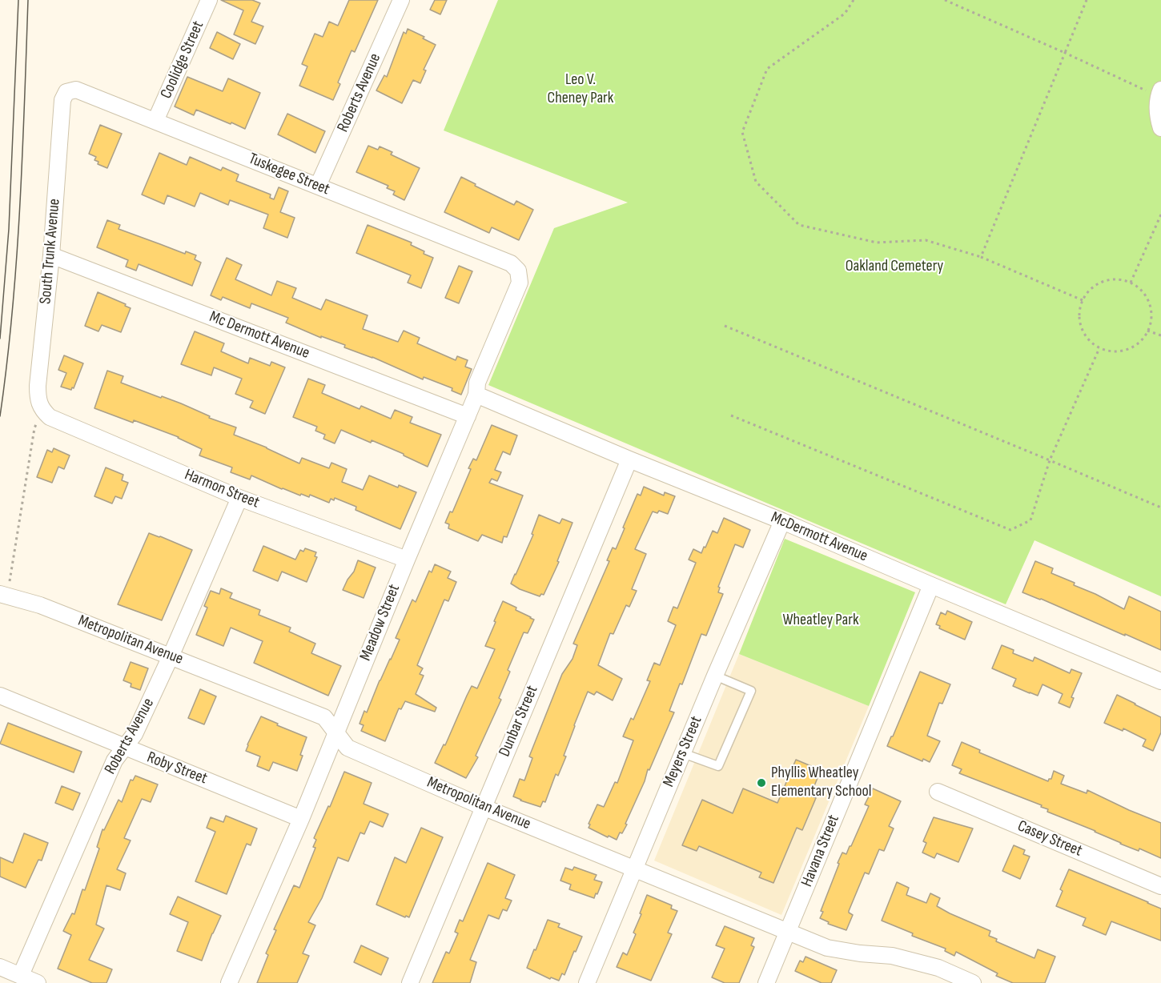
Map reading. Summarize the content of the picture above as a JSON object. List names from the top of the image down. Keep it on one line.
{"streets":{"street":["Coolidge Street","Roberts Avenue","Tuskegee Street","South Trunk Avenue","Mc Dermott Avenue","Harmon Street","McDermott Avenue","Meadow Street","Metropolitan Avenue","Dunbar Street","Meyers Street","Roby Street","Casey Street","Havana Street"]},"crossings":[["Coolidge Street","Tuskegee Street"],["Roberts Avenue","Tuskegee Street"],["Roberts Avenue","Harmon Street"],["Roberts Avenue","Metropolitan Avenue"],["Roberts Avenue","Roby Street"],["Tuskegee Street","South Trunk Avenue"],["Tuskegee Street","Meadow Street"],["South Trunk Avenue","Mc Dermott Avenue"],["South Trunk Avenue","Harmon Street"],["Mc Dermott Avenue","Meadow Street"],["Harmon Street","Meadow Street"],["McDermott Avenue","Meadow Street"],["McDermott Avenue","Dunbar Street"],["McDermott Avenue","Meyers Street"],["McDermott Avenue","Havana Street"],["Meadow Street","Metropolitan Avenue"],["Meadow Street","Roby Street"],["Metropolitan Avenue","Dunbar Street"],["Metropolitan Avenue","Meyers Street"],["Metropolitan Avenue","Havana Street"]],"parks":["Leo V. Cheney Park","Oakland Cemetery","Wheatley Park"],"places":["Phyllis Wheatley Elementary School"]}
